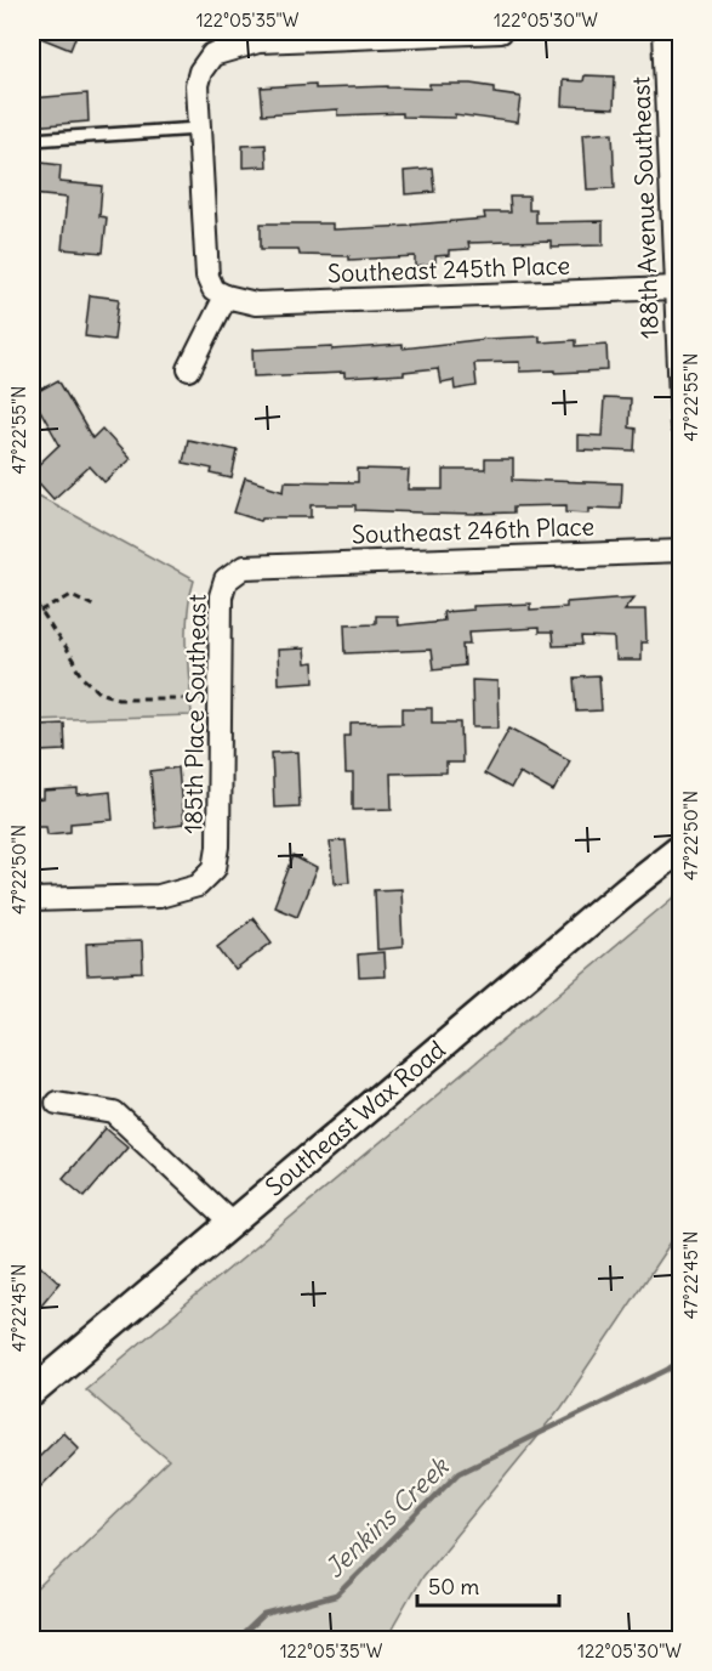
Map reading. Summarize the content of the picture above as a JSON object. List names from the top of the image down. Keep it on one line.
{"streets":{"street":["188th Avenue Southeast","Southeast 245th Place","Southeast 246th Place","185th Place Southeast","Southeast Wax Road"]},"crossings":[["188th Avenue Southeast","Southeast 245th Place"],["Southeast 246th Place","185th Place Southeast"]],"water":["Jenkins Creek"],"scale_bar":"50 m","coordinates":["122°05'35\"W","122°05'30\"W","47°22'55\"N","47°22'50\"N","47°22'45\"N"]}
